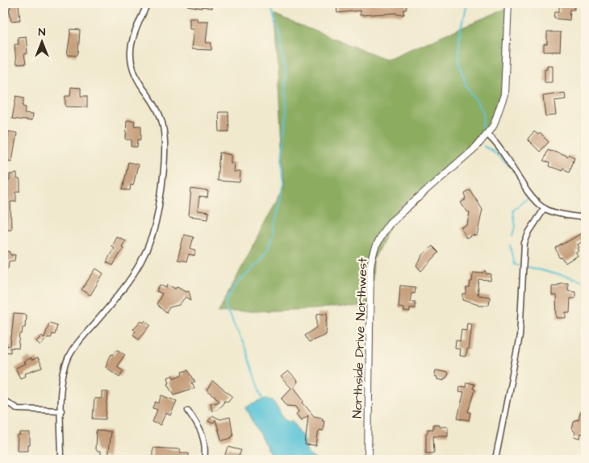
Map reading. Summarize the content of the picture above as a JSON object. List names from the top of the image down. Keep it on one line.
{"streets":{"street":["Northside Drive Northwest"]},"north":"top"}
